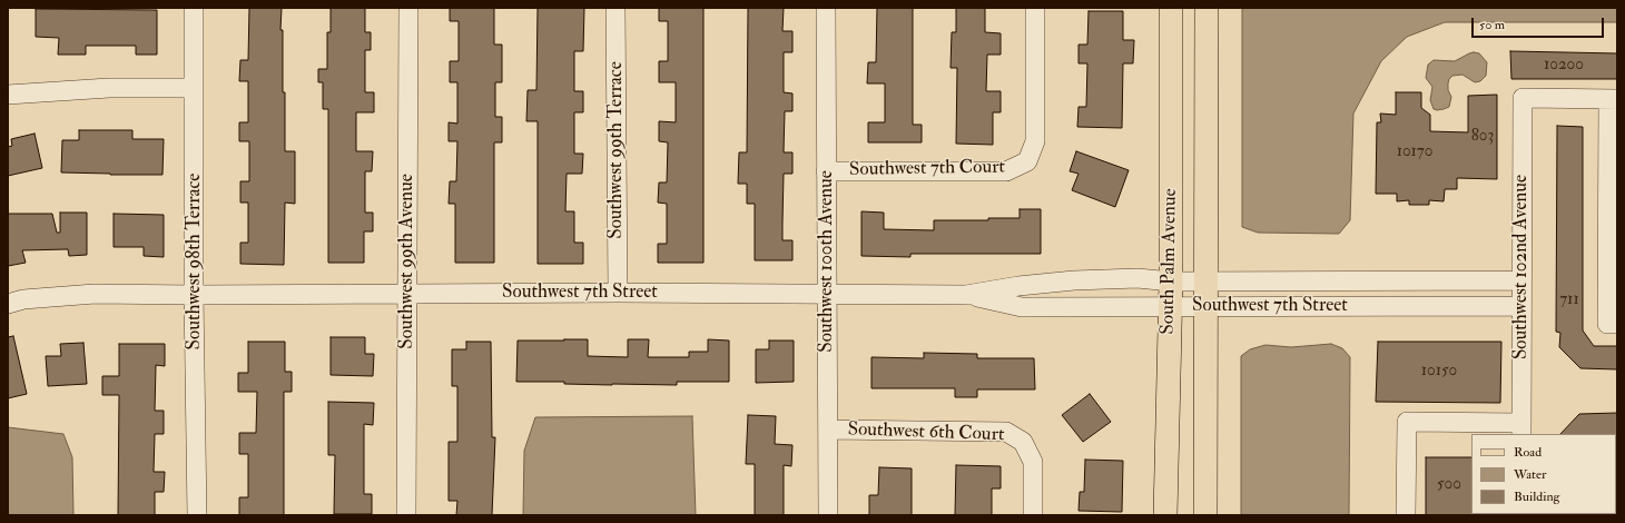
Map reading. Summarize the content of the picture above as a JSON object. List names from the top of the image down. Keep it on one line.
{"streets":{"main road":["South Palm Avenue"],"street":["Southwest 99th Terrace","Southwest 7th Court","Southwest 98th Terrace","Southwest 99th Avenue","Southwest 100th Avenue","Southwest 102nd Avenue","Southwest 7th Street","Southwest 6th Court"]},"crossings":[["Southwest 99th Terrace","Southwest 7th Street"],["Southwest 7th Court","Southwest 100th Avenue"],["Southwest 98th Terrace","Southwest 7th Street"],["Southwest 99th Avenue","Southwest 7th Street"],["Southwest 100th Avenue","Southwest 7th Street"],["Southwest 100th Avenue","Southwest 6th Court"],["South Palm Avenue","Southwest 7th Street"],["Southwest 102nd Avenue","Southwest 7th Street"]],"house_numbers":["10200","803","10170","711","10150","500"],"legend":["Road","Water","Building"],"scale_bar":"50 m"}
